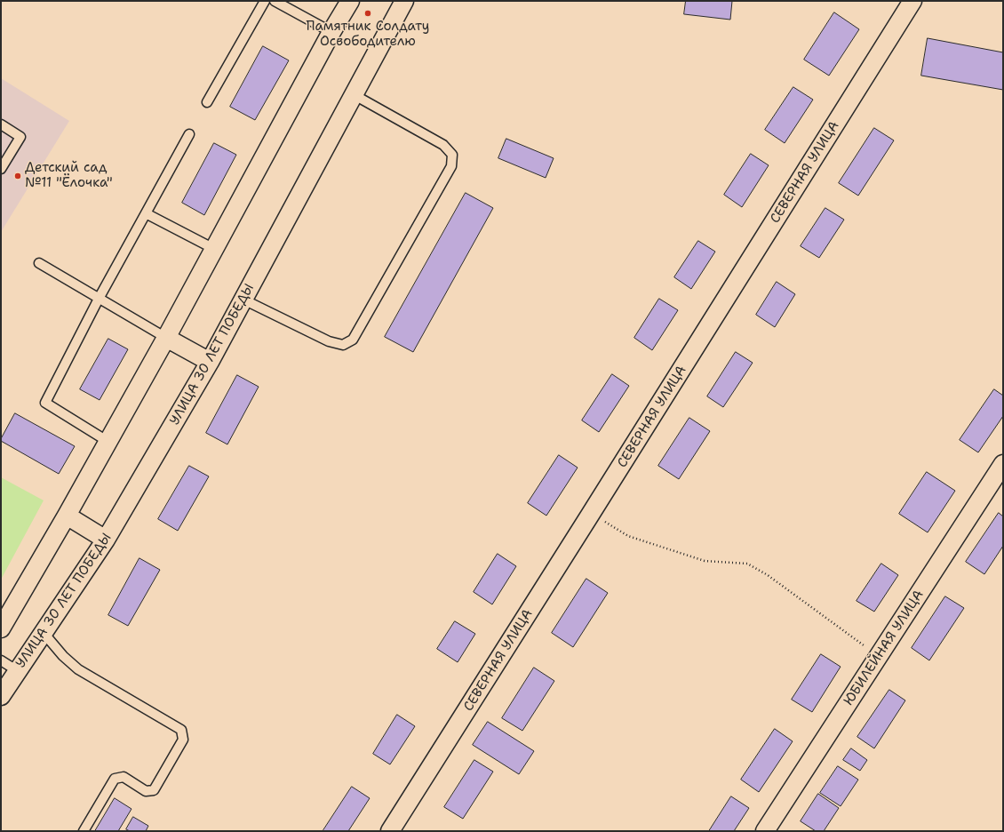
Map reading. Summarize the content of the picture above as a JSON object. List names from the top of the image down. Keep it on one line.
{"streets":{"street":["СЕВЕРНАЯ УЛИЦА","УЛИЦА 30 ЛЕТ ПОБЕДЫ","ЮБИЛЕЙНАЯ УЛИЦА"]},"places":["Памятник Солдату Освободителю","Детский сад №11 \"Ёлочка\""]}
